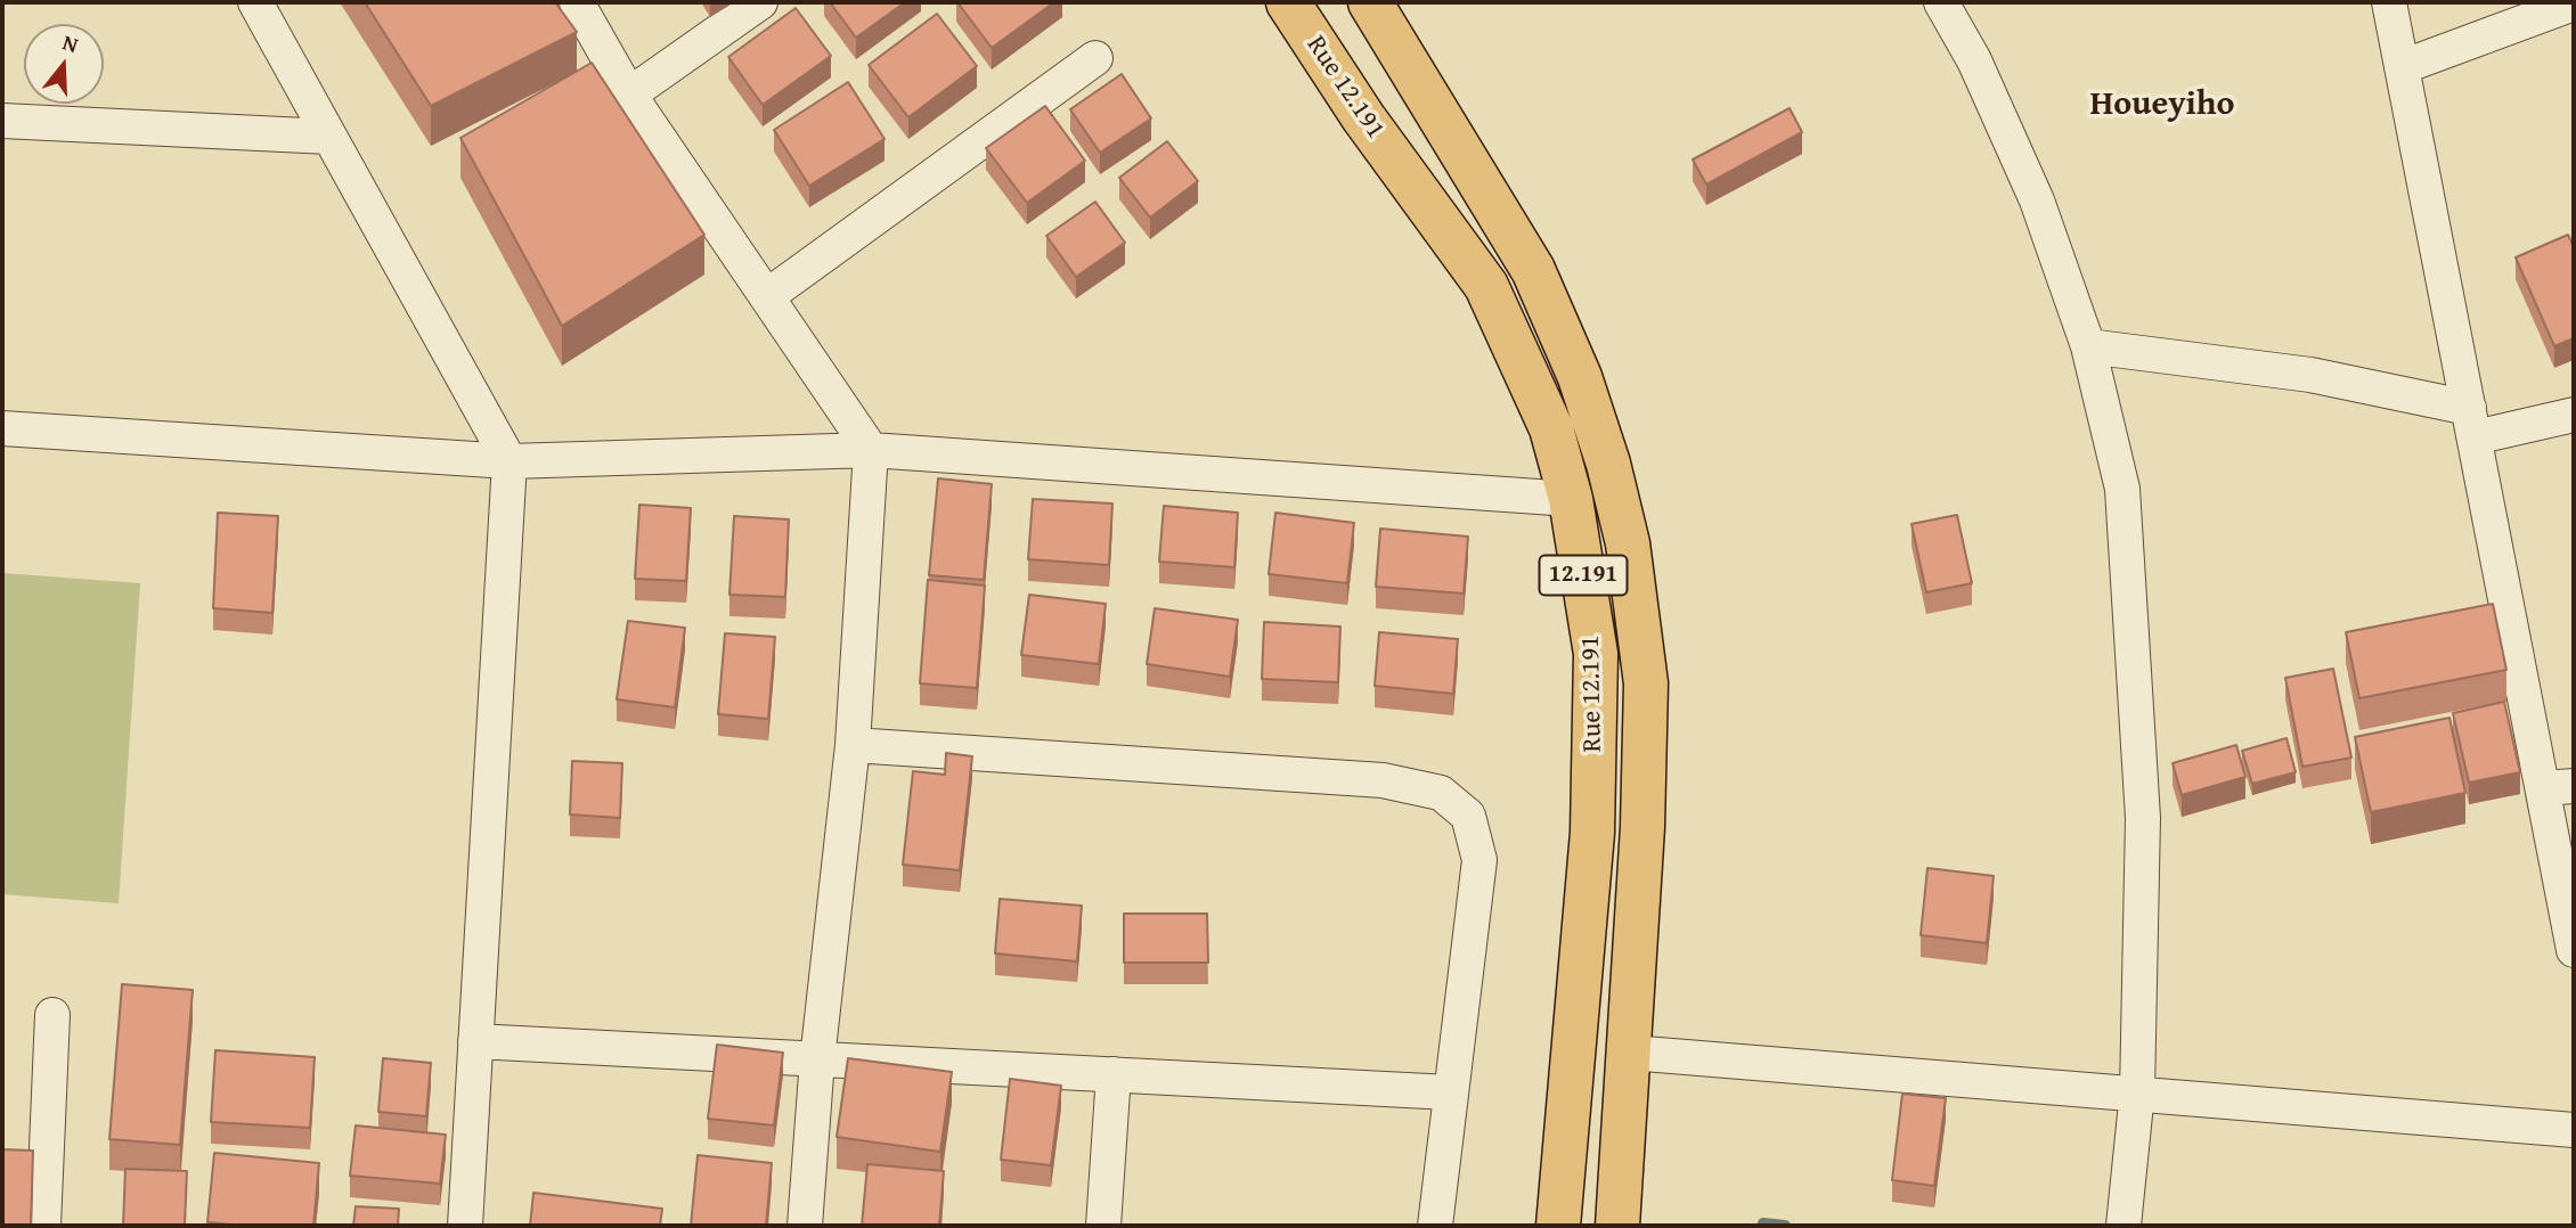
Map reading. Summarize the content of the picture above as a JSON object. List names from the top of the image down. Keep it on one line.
{"streets":{"main road":["Rue 12.191","12.191"]},"districts":["Houeyiho"],"north":"top"}
